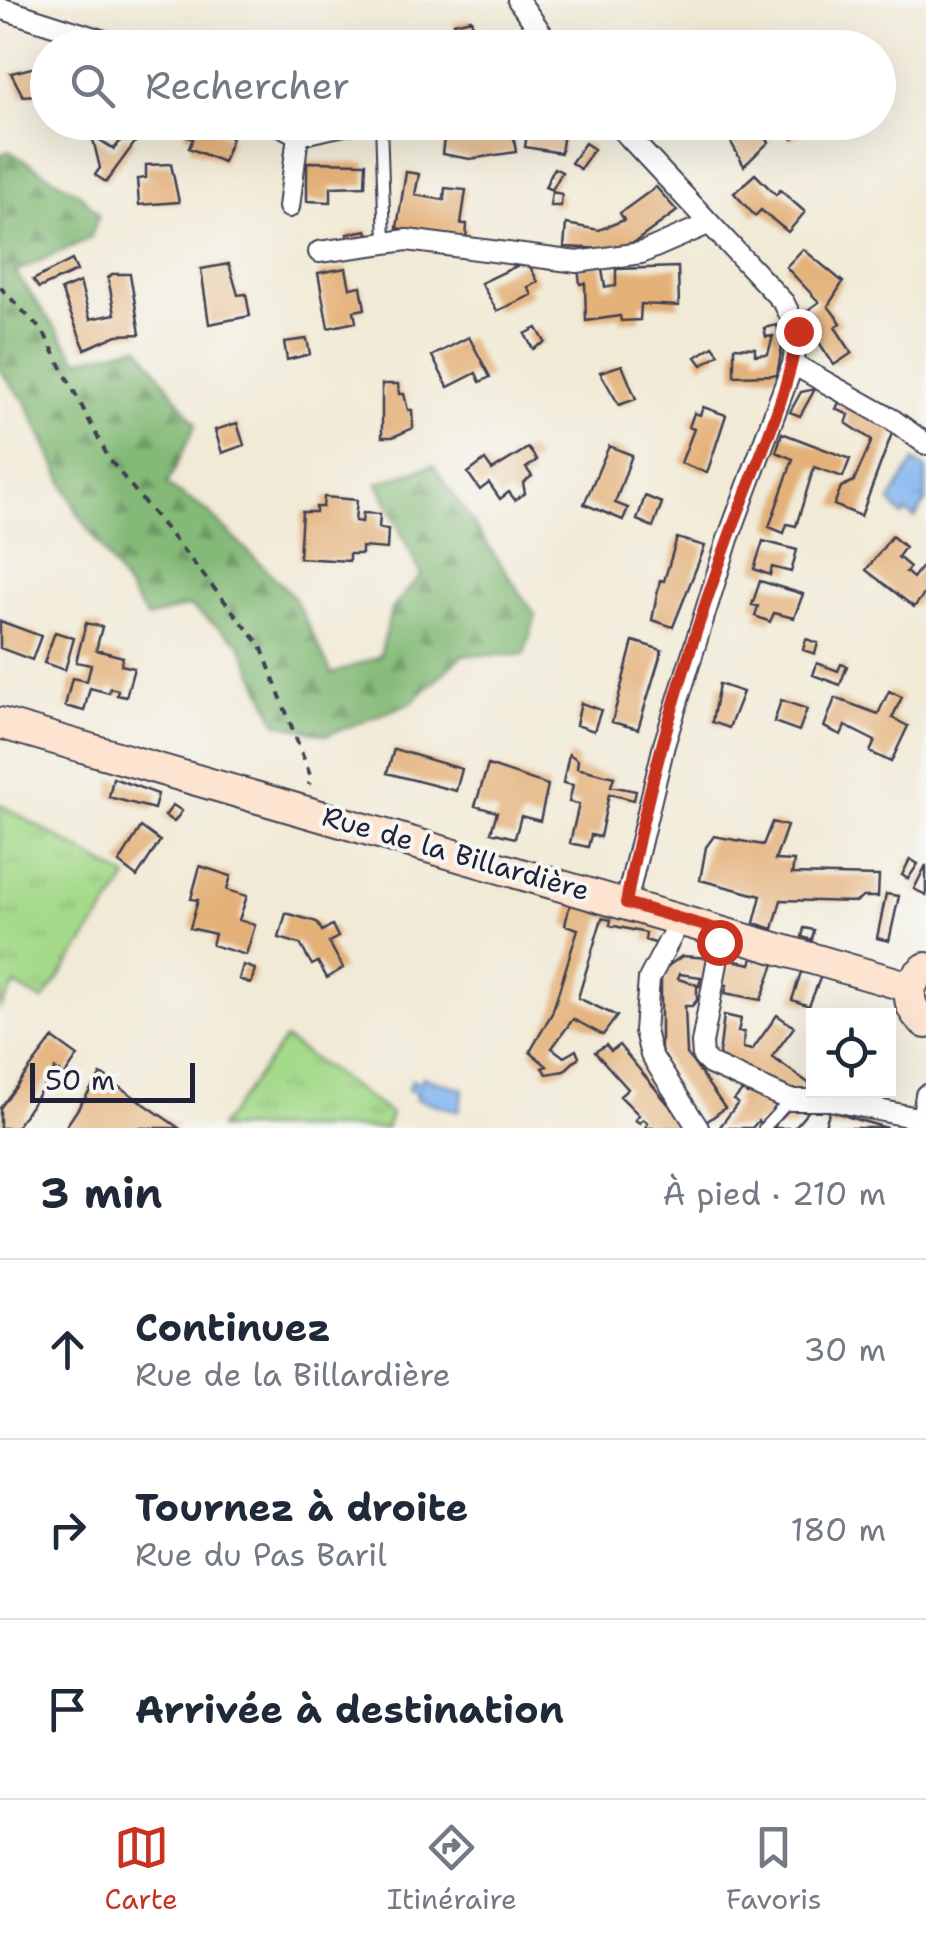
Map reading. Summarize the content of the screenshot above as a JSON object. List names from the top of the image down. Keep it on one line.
{"streets":{"street":["Rue de la Billardière"]},"scale_bar":"50 m","page":{"search":"Rechercher","scale":"50 m","heading":["3 min","À pied · 210 m"],"list":[["Continuez","Rue de la Billardière","30 m"],["Tournez à droite","Rue du Pas Baril","180 m"],"Arrivée à destination"],"nav":["Carte","Itinéraire","Favoris"]}}
